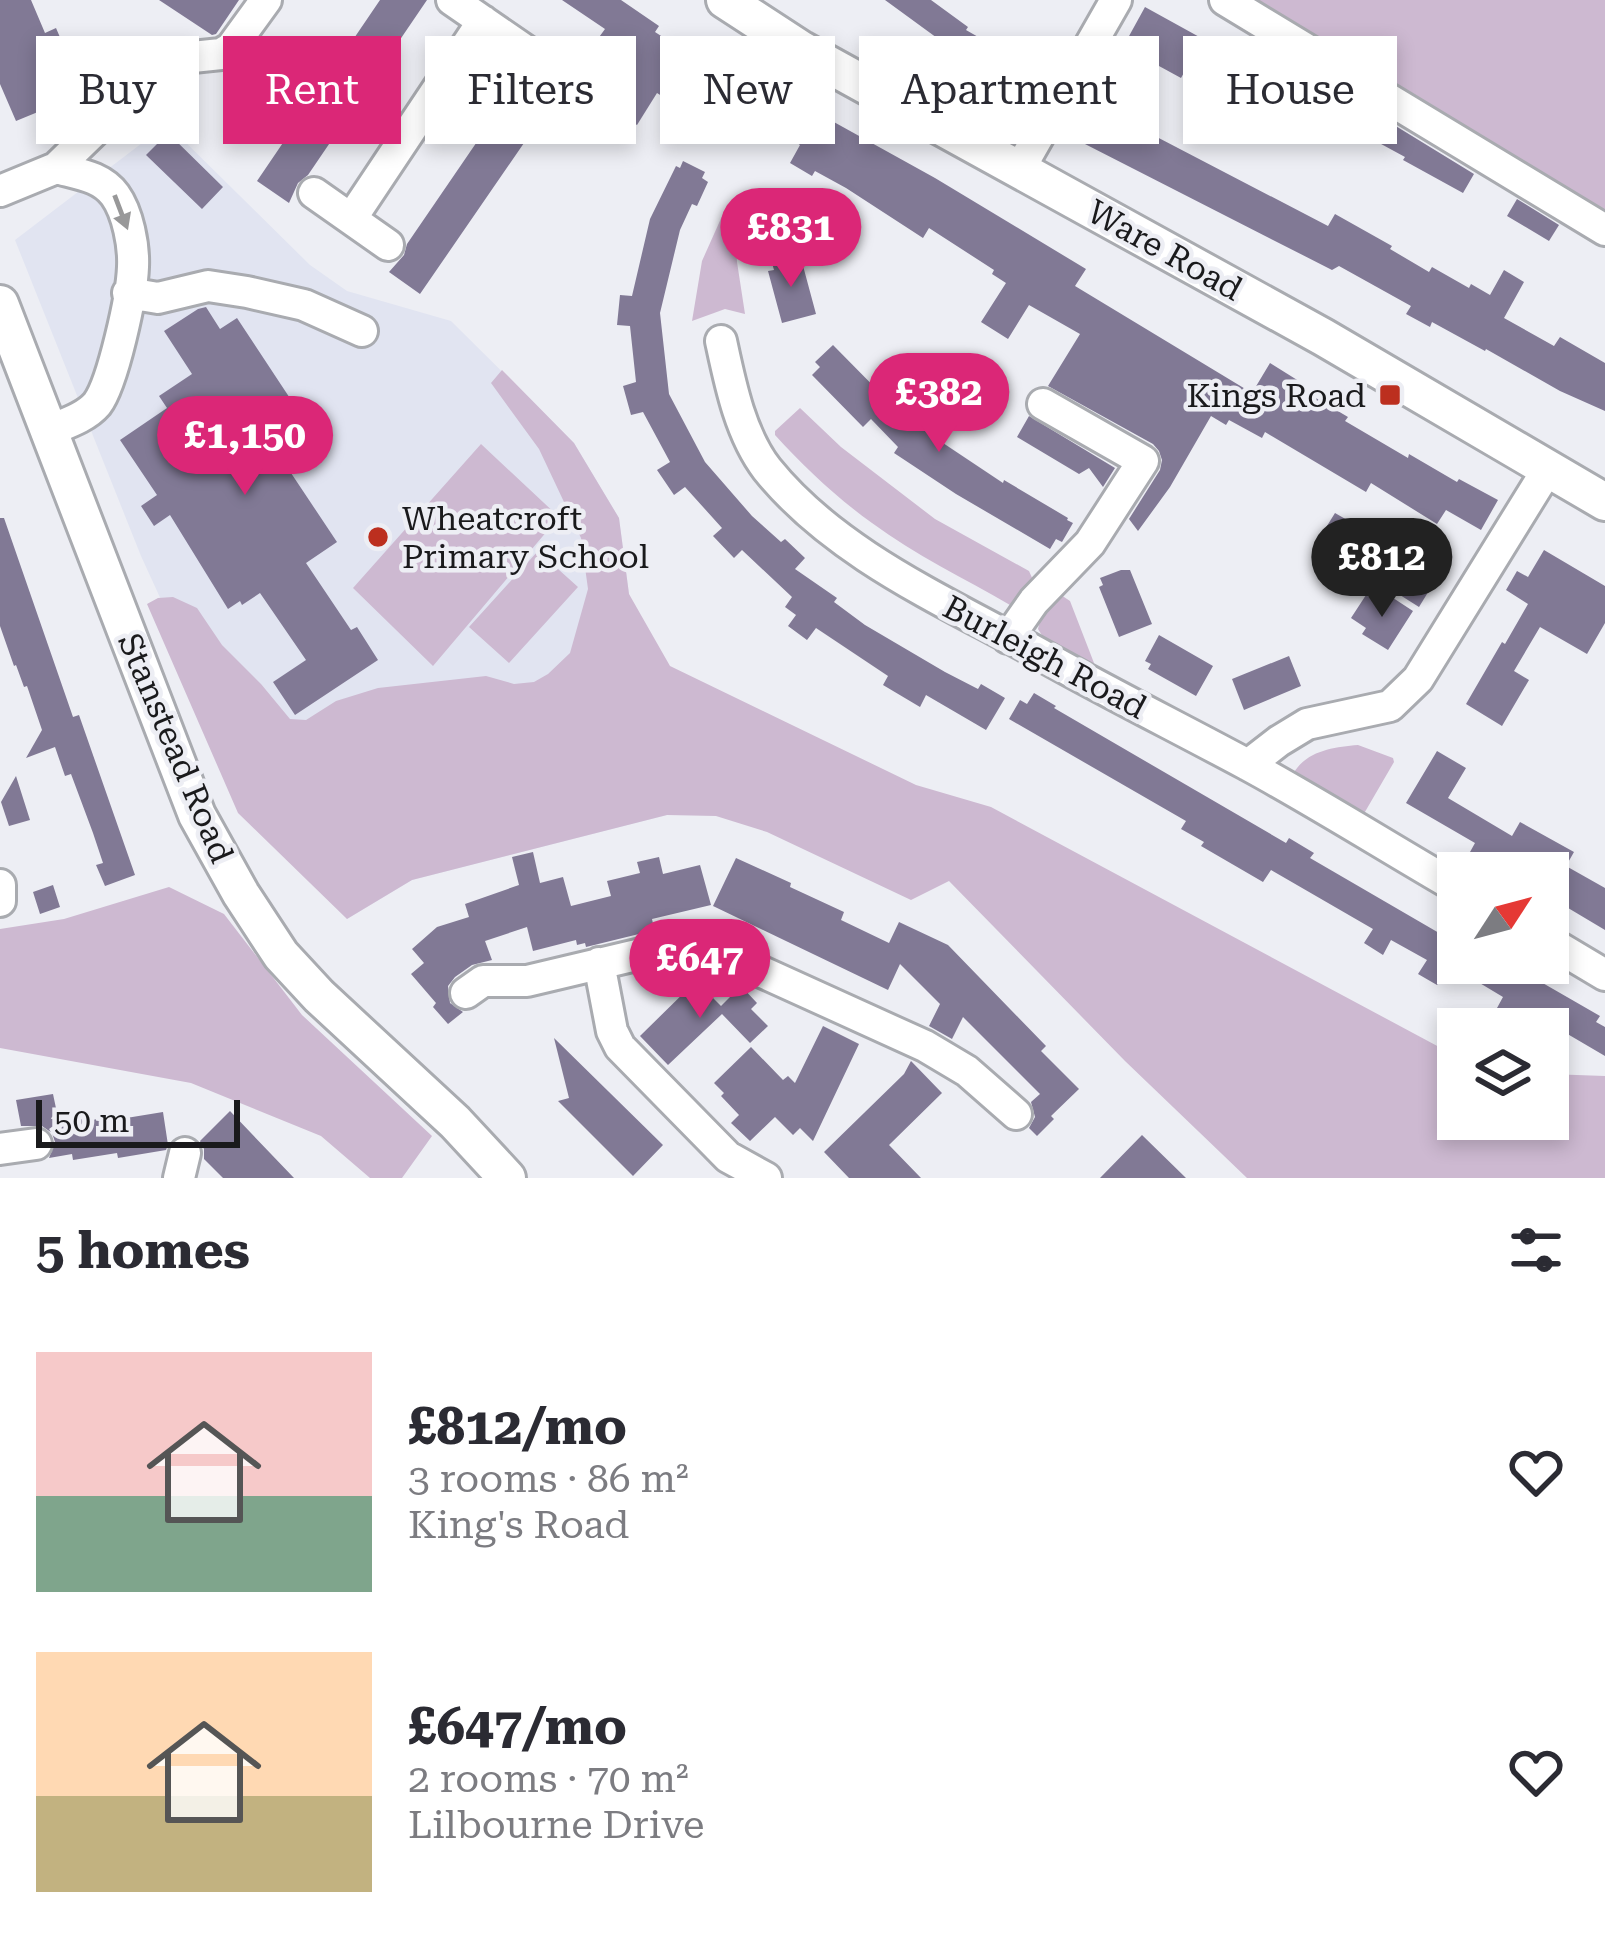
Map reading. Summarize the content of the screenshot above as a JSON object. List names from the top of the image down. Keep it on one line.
{"streets":{"main road":["Ware Road","Stanstead Road"],"street":["Burleigh Road"]},"places":{"transit":["Kings Road"],"other":["Wheatcroft Primary School"]},"scale_bar":"50 m","north":"top right","page":{"chip":["Buy","Rent","Filters","New","Apartment","House"],"price":["£831","£382","£1,150","£812","£647"],"scale":"50 m","heading":"5 homes","list":[{"name":"£812/mo","note":"3 rooms · 86 m² · King's Road"},{"name":"£647/mo","note":"2 rooms · 70 m² · Lilbourne Drive"}]}}
